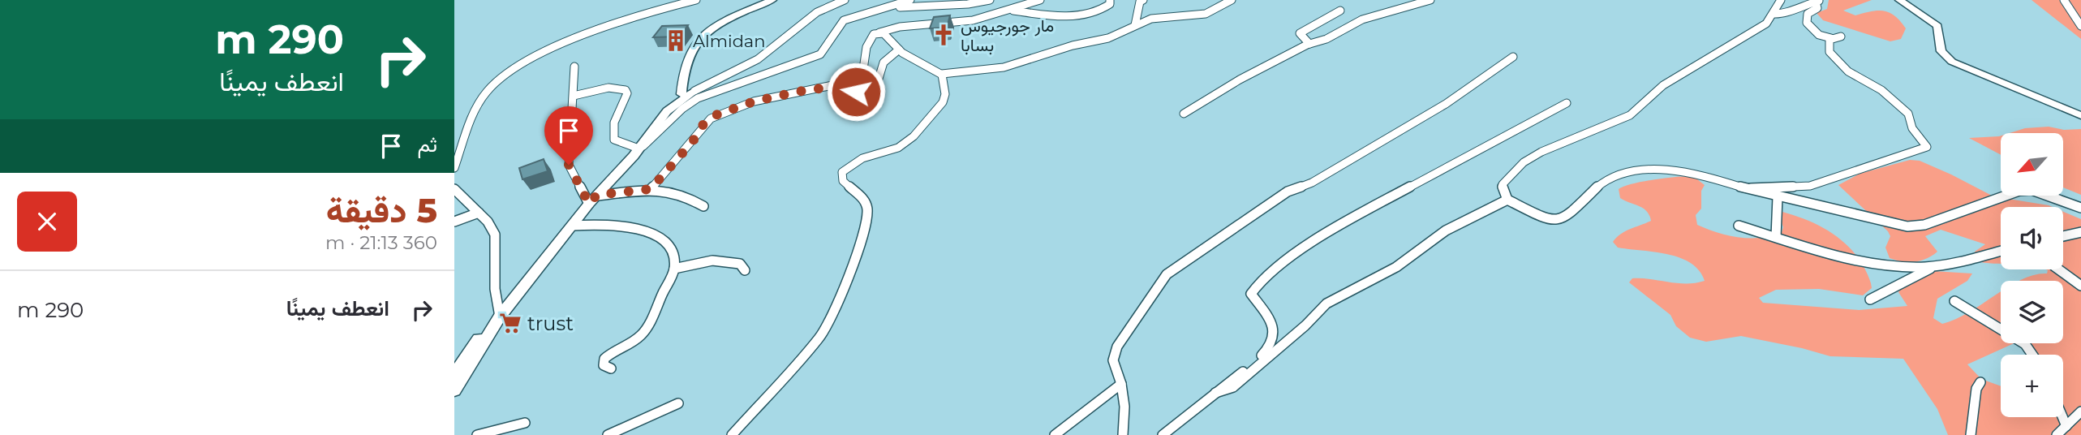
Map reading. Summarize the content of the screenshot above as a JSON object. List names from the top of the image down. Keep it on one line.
{"places":{"church":["مار جورجيوس بسابا"],"building":["Almidan"],"supermarket":["trust"]},"north":"bottom left","page":{"turn":["290 m","انعطف يمينًا"],"then":"ثم","map_buttons":"+","heading":["5 دقيقة","360 m · 21:13"],"list":[{"name":"انعطف يمينًا","value":"290 m"}]}}
